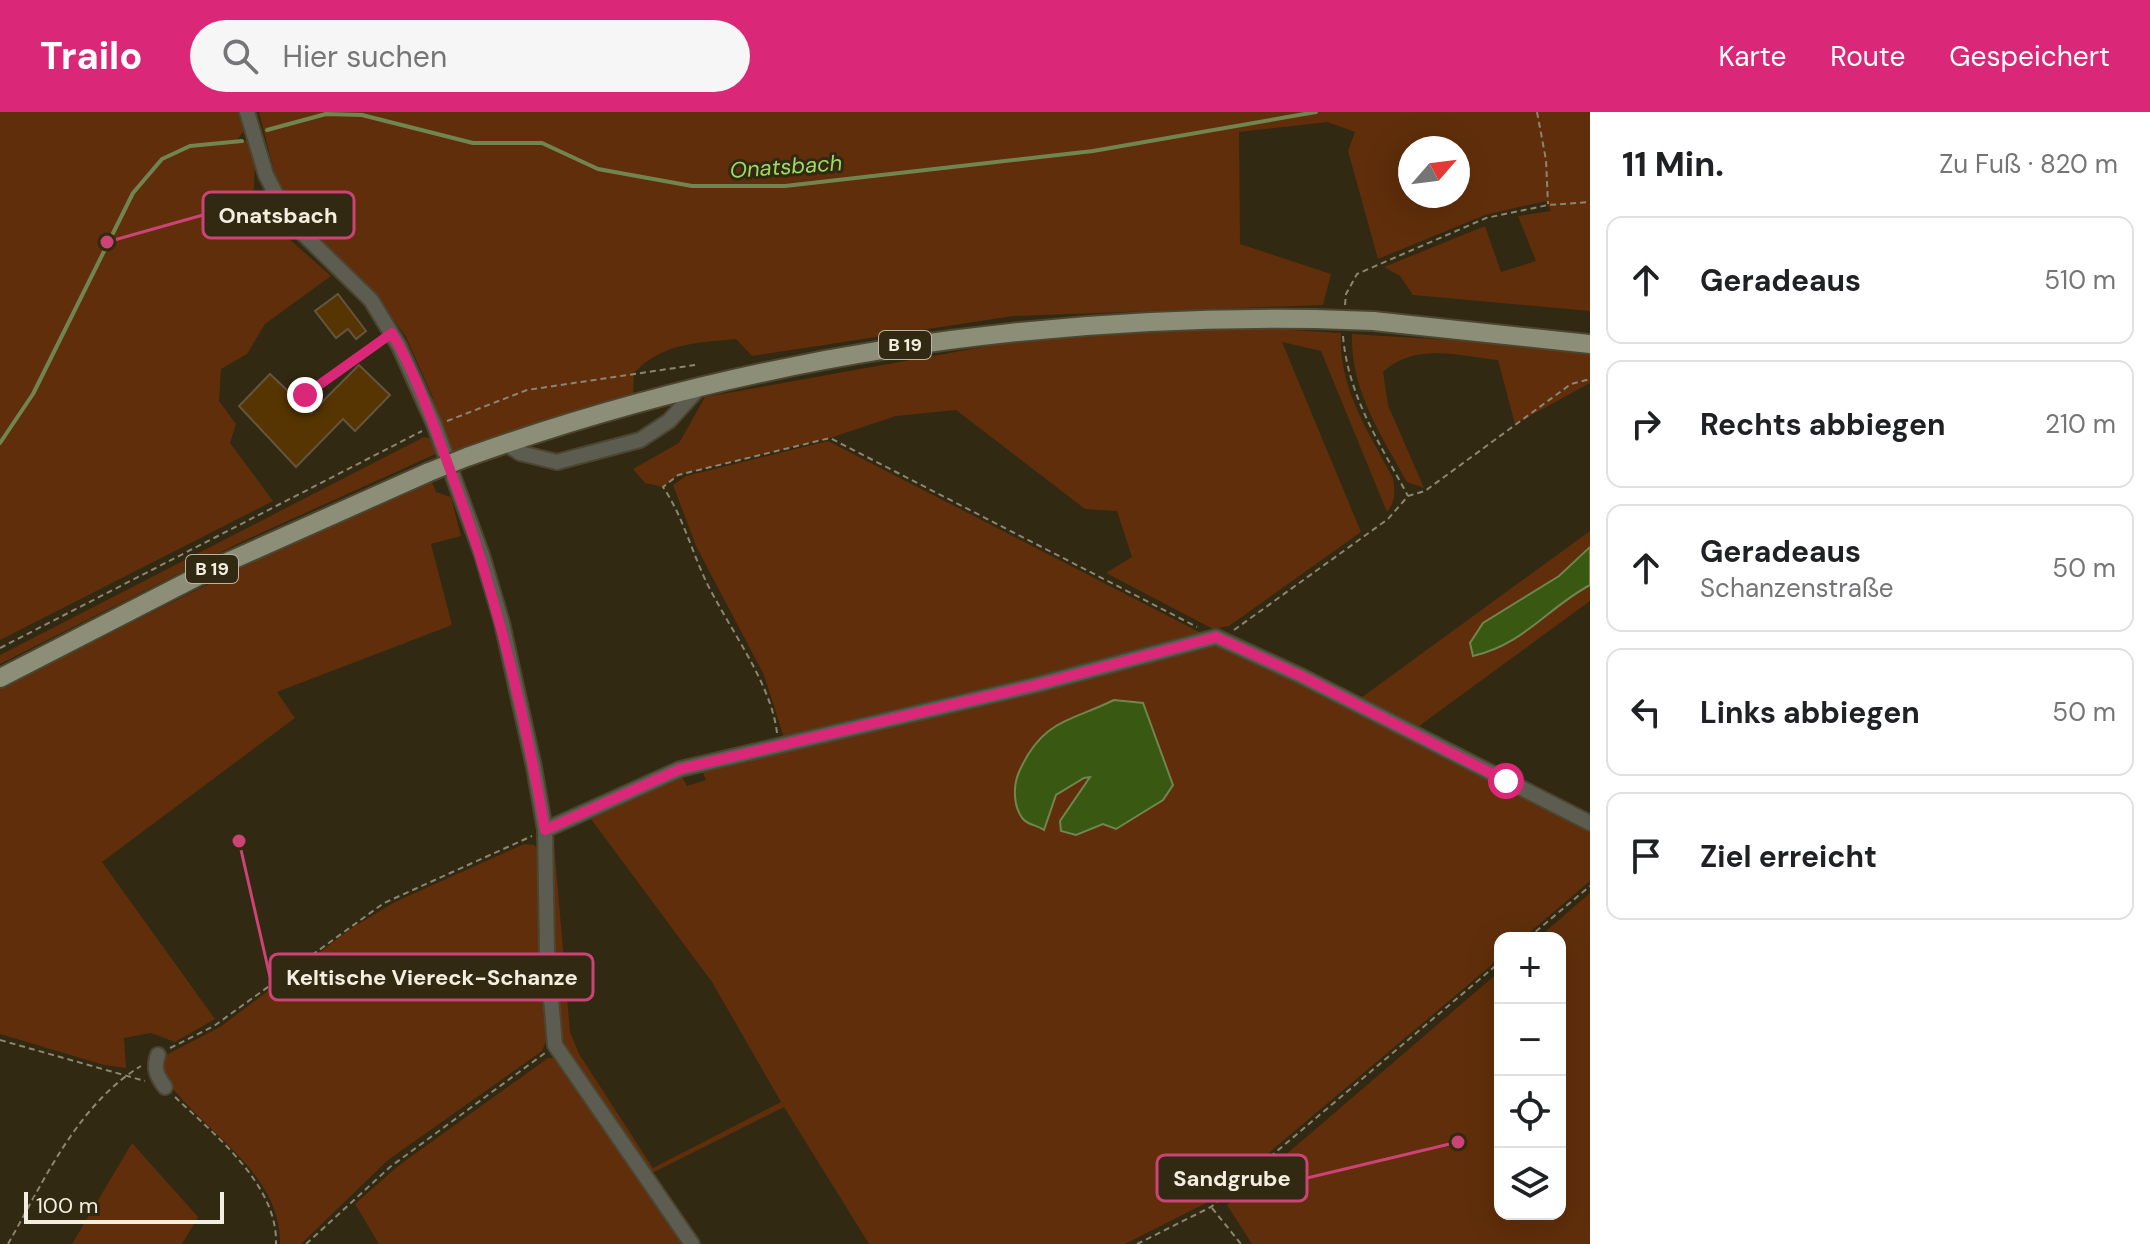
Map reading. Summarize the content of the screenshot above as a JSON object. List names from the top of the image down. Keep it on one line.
{"streets":{"main road":["B 19"]},"water":["Onatsbach"],"places":["Onatsbach","Keltische Viereck-Schanze","Sandgrube"],"scale_bar":"100 m","north":"top right","page":{"header":"Trailo","search":"Hier suchen","nav":["Karte","Route","Gespeichert"],"heading":["11 Min.","Zu Fuß · 820 m"],"list":[["Geradeaus","510 m"],["Rechts abbiegen","210 m"],["Geradeaus","Schanzenstraße","50 m"],["Links abbiegen","50 m"],"Ziel erreicht"],"map_buttons":["+","−"],"scale":"100 m"}}
